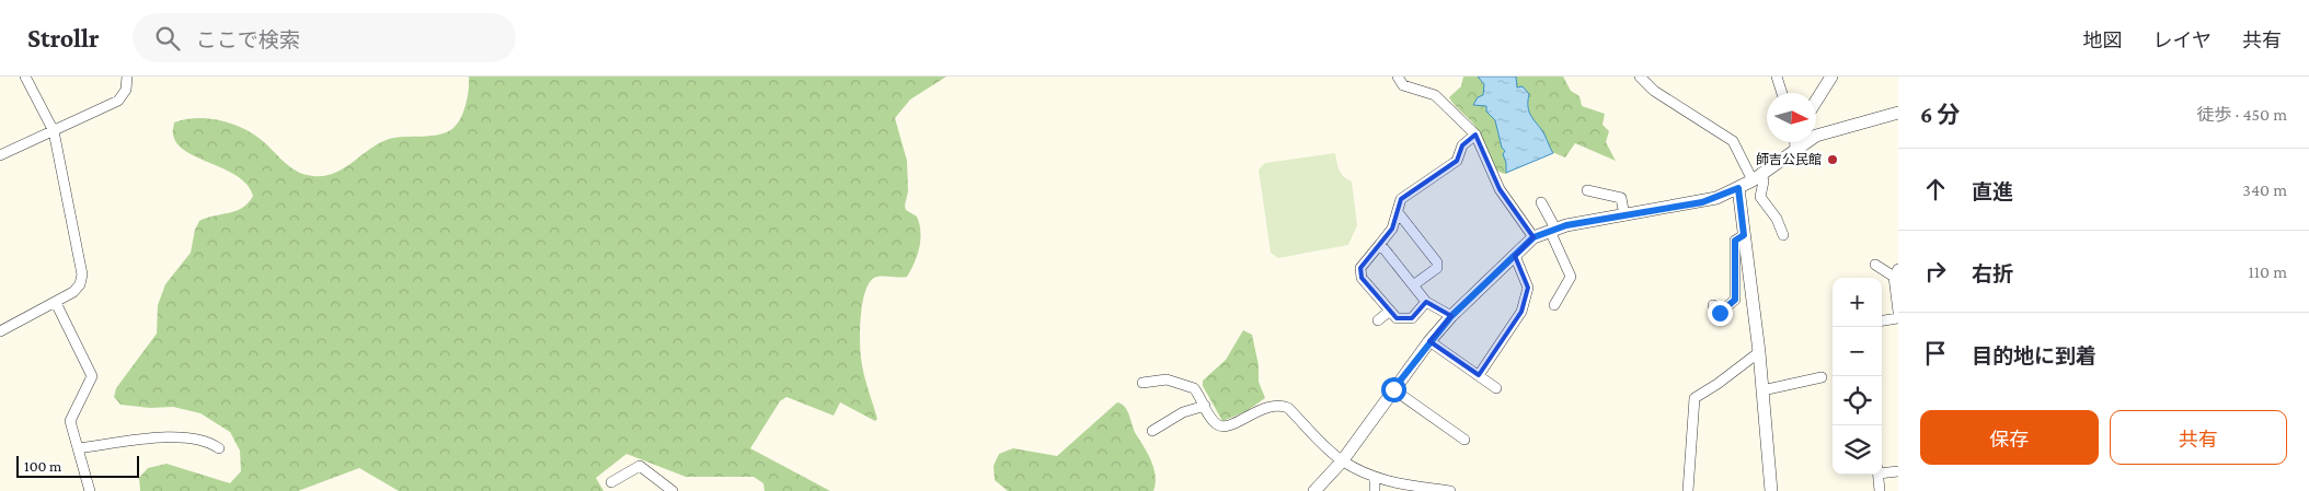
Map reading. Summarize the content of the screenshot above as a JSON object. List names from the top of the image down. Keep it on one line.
{"places":["師吉公民館"],"scale_bar":"100 m","north":"right","page":{"header":"Strollr","search":"ここで検索","nav":["地図","レイヤ","共有"],"heading":["6 分","徒歩 · 450 m"],"list":[["直進","340 m"],["右折","110 m"],"目的地に到着"],"map_buttons":["+","−"],"buttons":["保存","共有"],"scale":"100 m"}}
